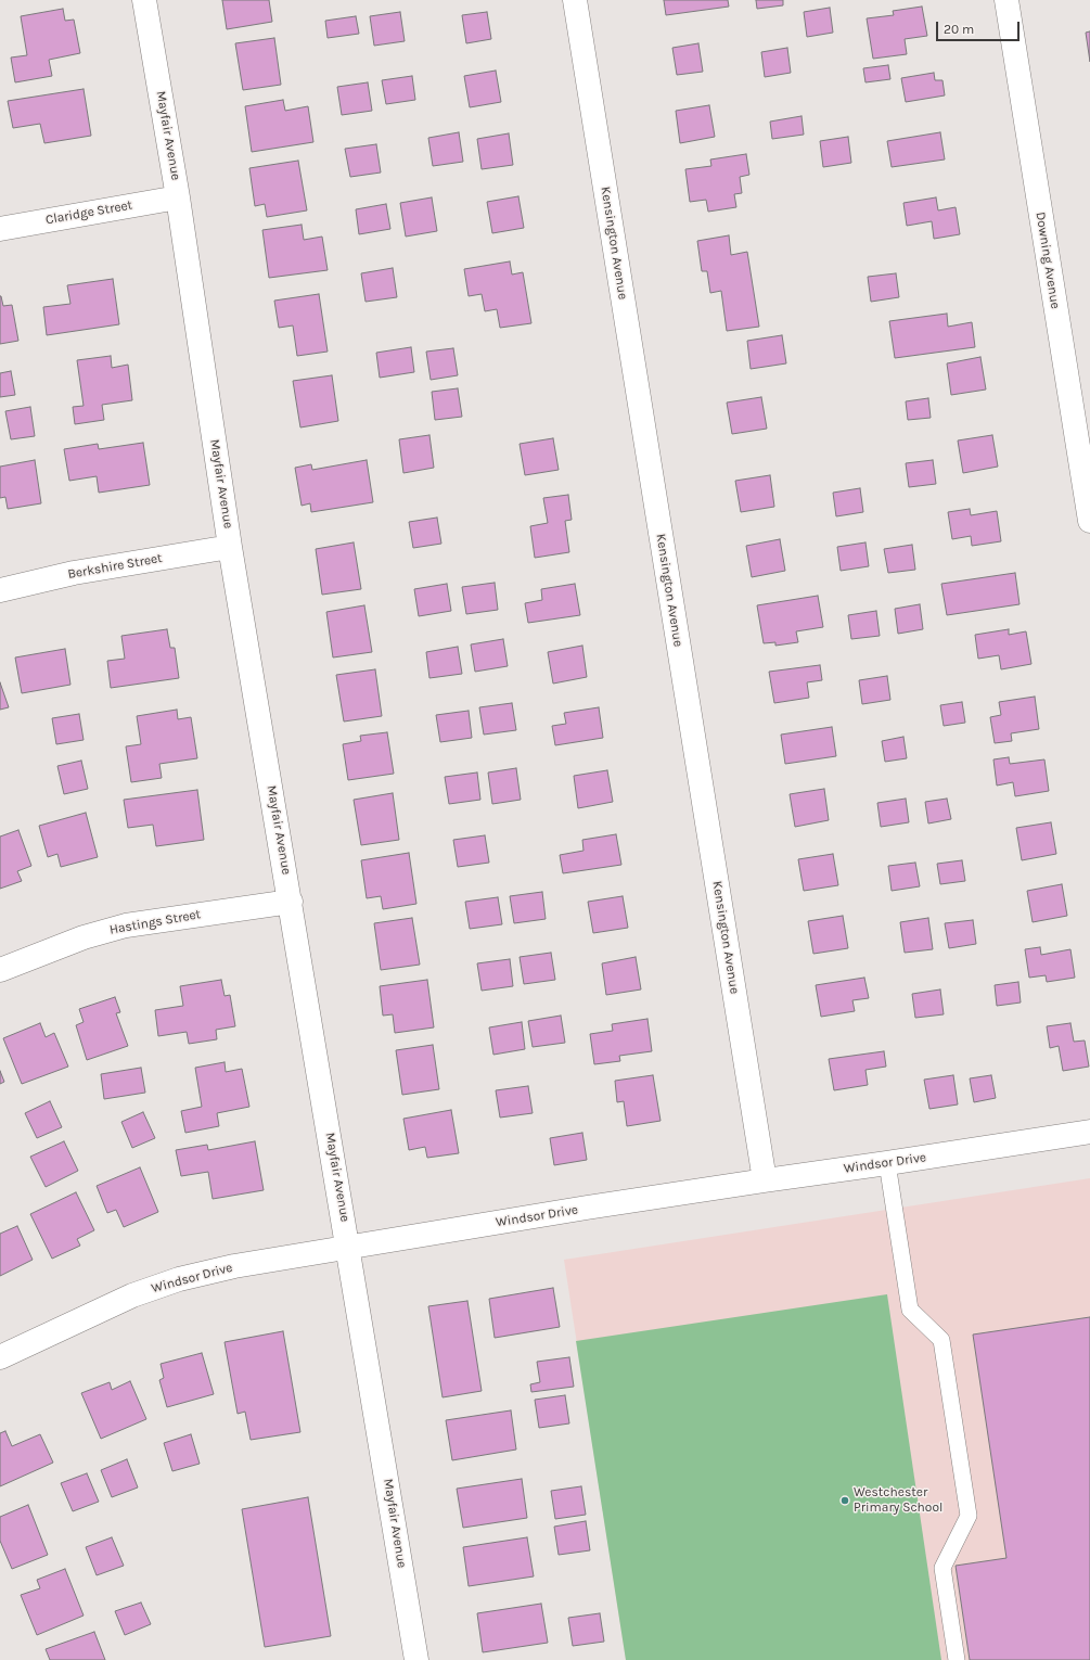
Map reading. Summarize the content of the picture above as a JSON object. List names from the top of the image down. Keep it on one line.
{"streets":{"street":["Mayfair Avenue","Claridge Street","Kensington Avenue","Downing Avenue","Berkshire Street","Hastings Street","Windsor Drive"]},"crossings":[["Mayfair Avenue","Claridge Street"],["Mayfair Avenue","Berkshire Street"],["Mayfair Avenue","Hastings Street"],["Mayfair Avenue","Windsor Drive"],["Kensington Avenue","Windsor Drive"]],"places":["Westchester Primary School"],"scale_bar":"20 m"}
